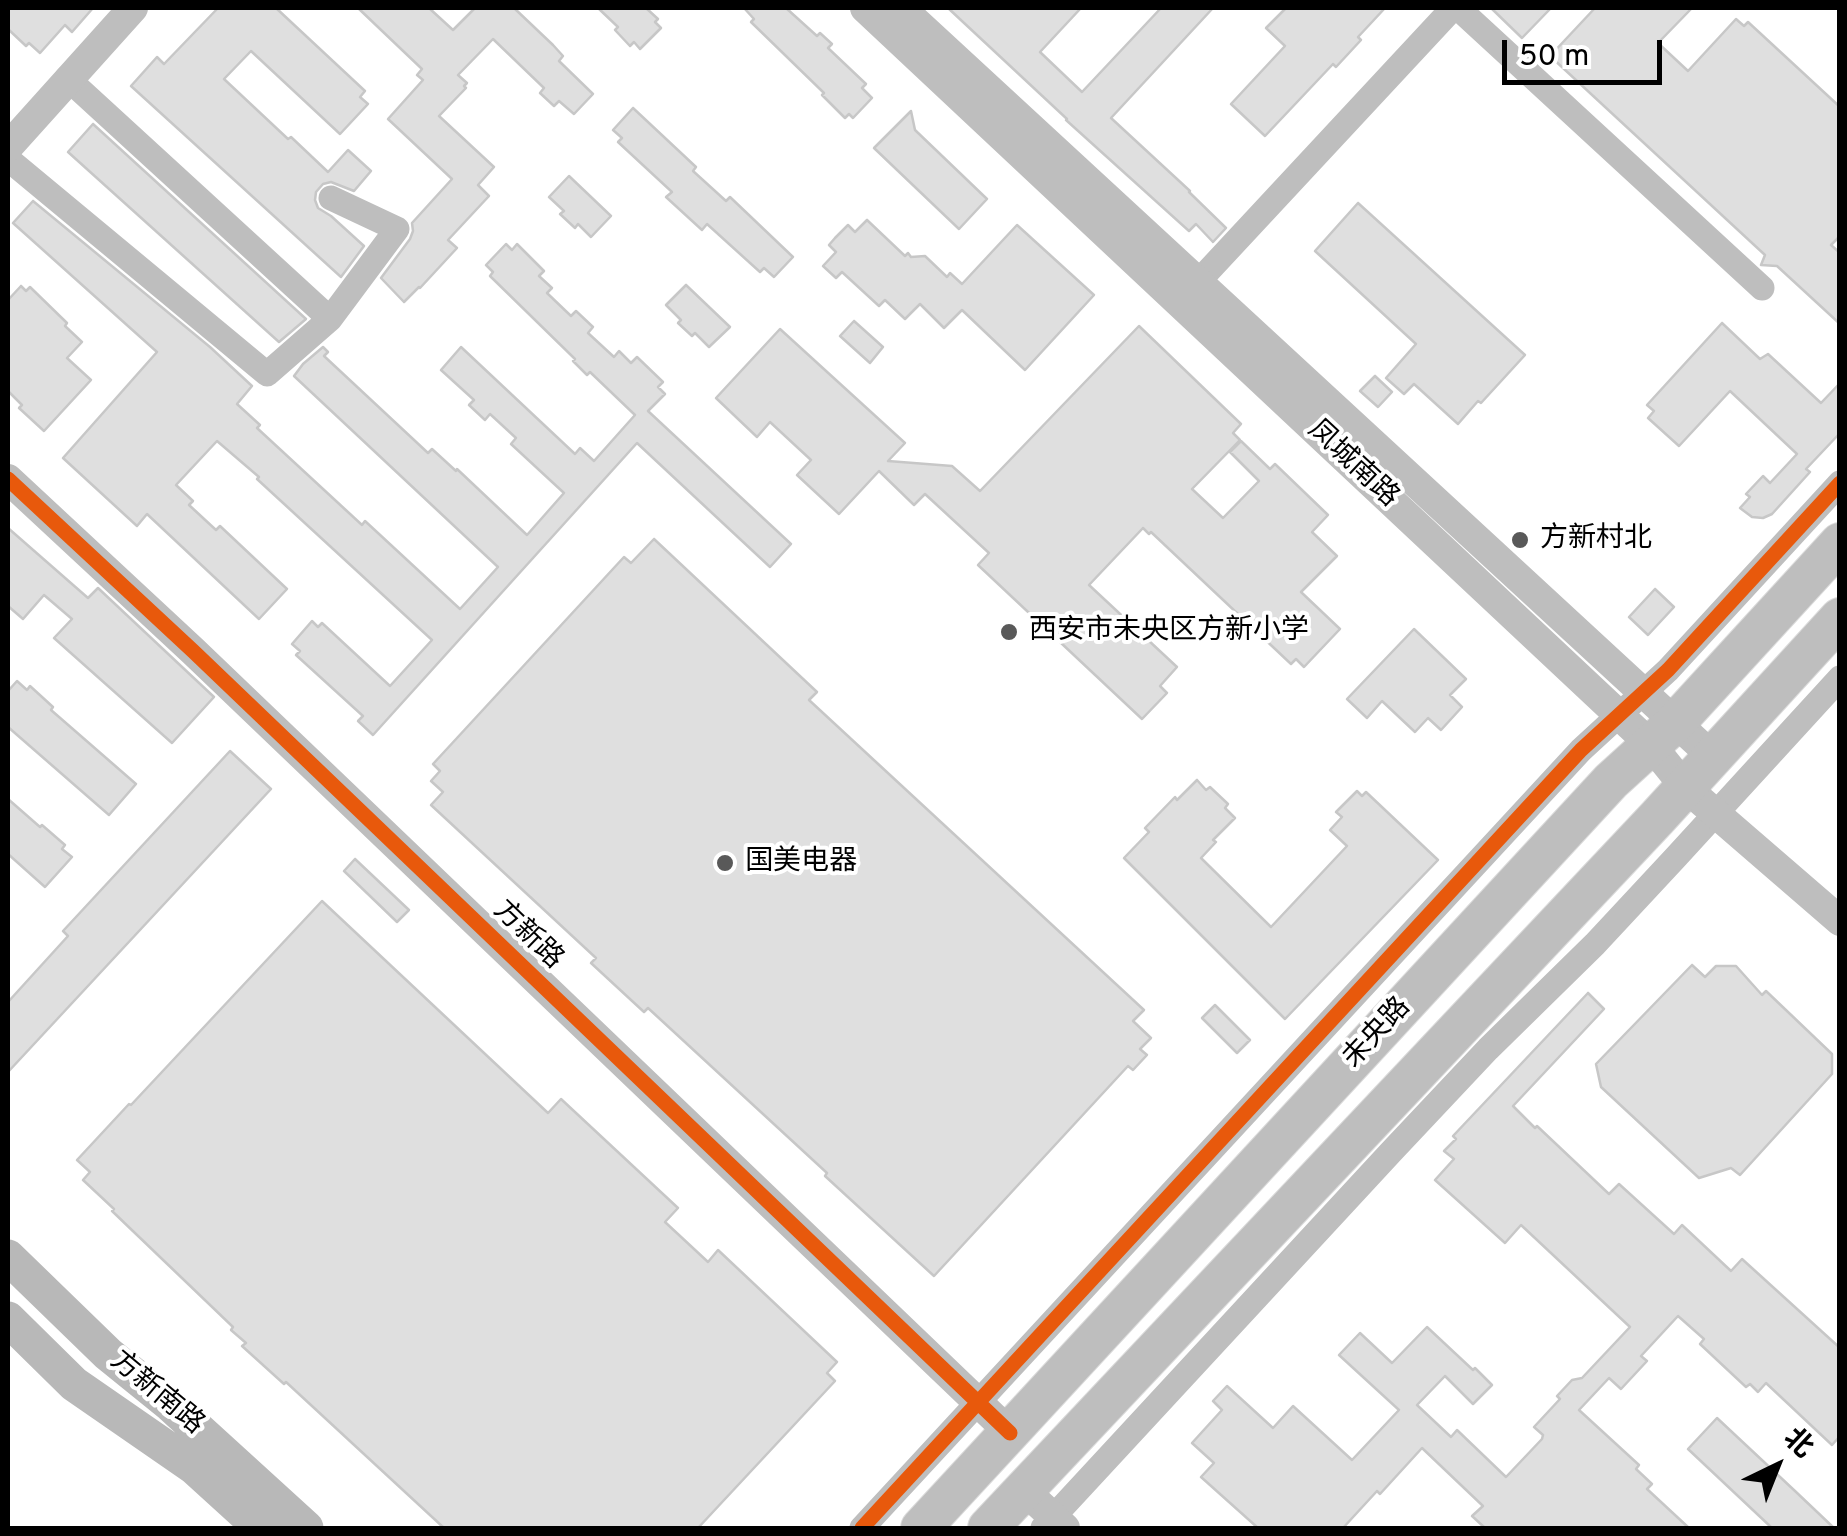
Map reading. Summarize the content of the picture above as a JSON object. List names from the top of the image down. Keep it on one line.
{"streets":{"main road":["未央路","方新南路"],"street":["凤城南路","方新路"]},"crossings":[["凤城南路","未央路"],["方新路","未央路"]],"places":["方新村北","西安市未央区方新小学","国美电器"],"scale_bar":"50 m","north":"top right"}
